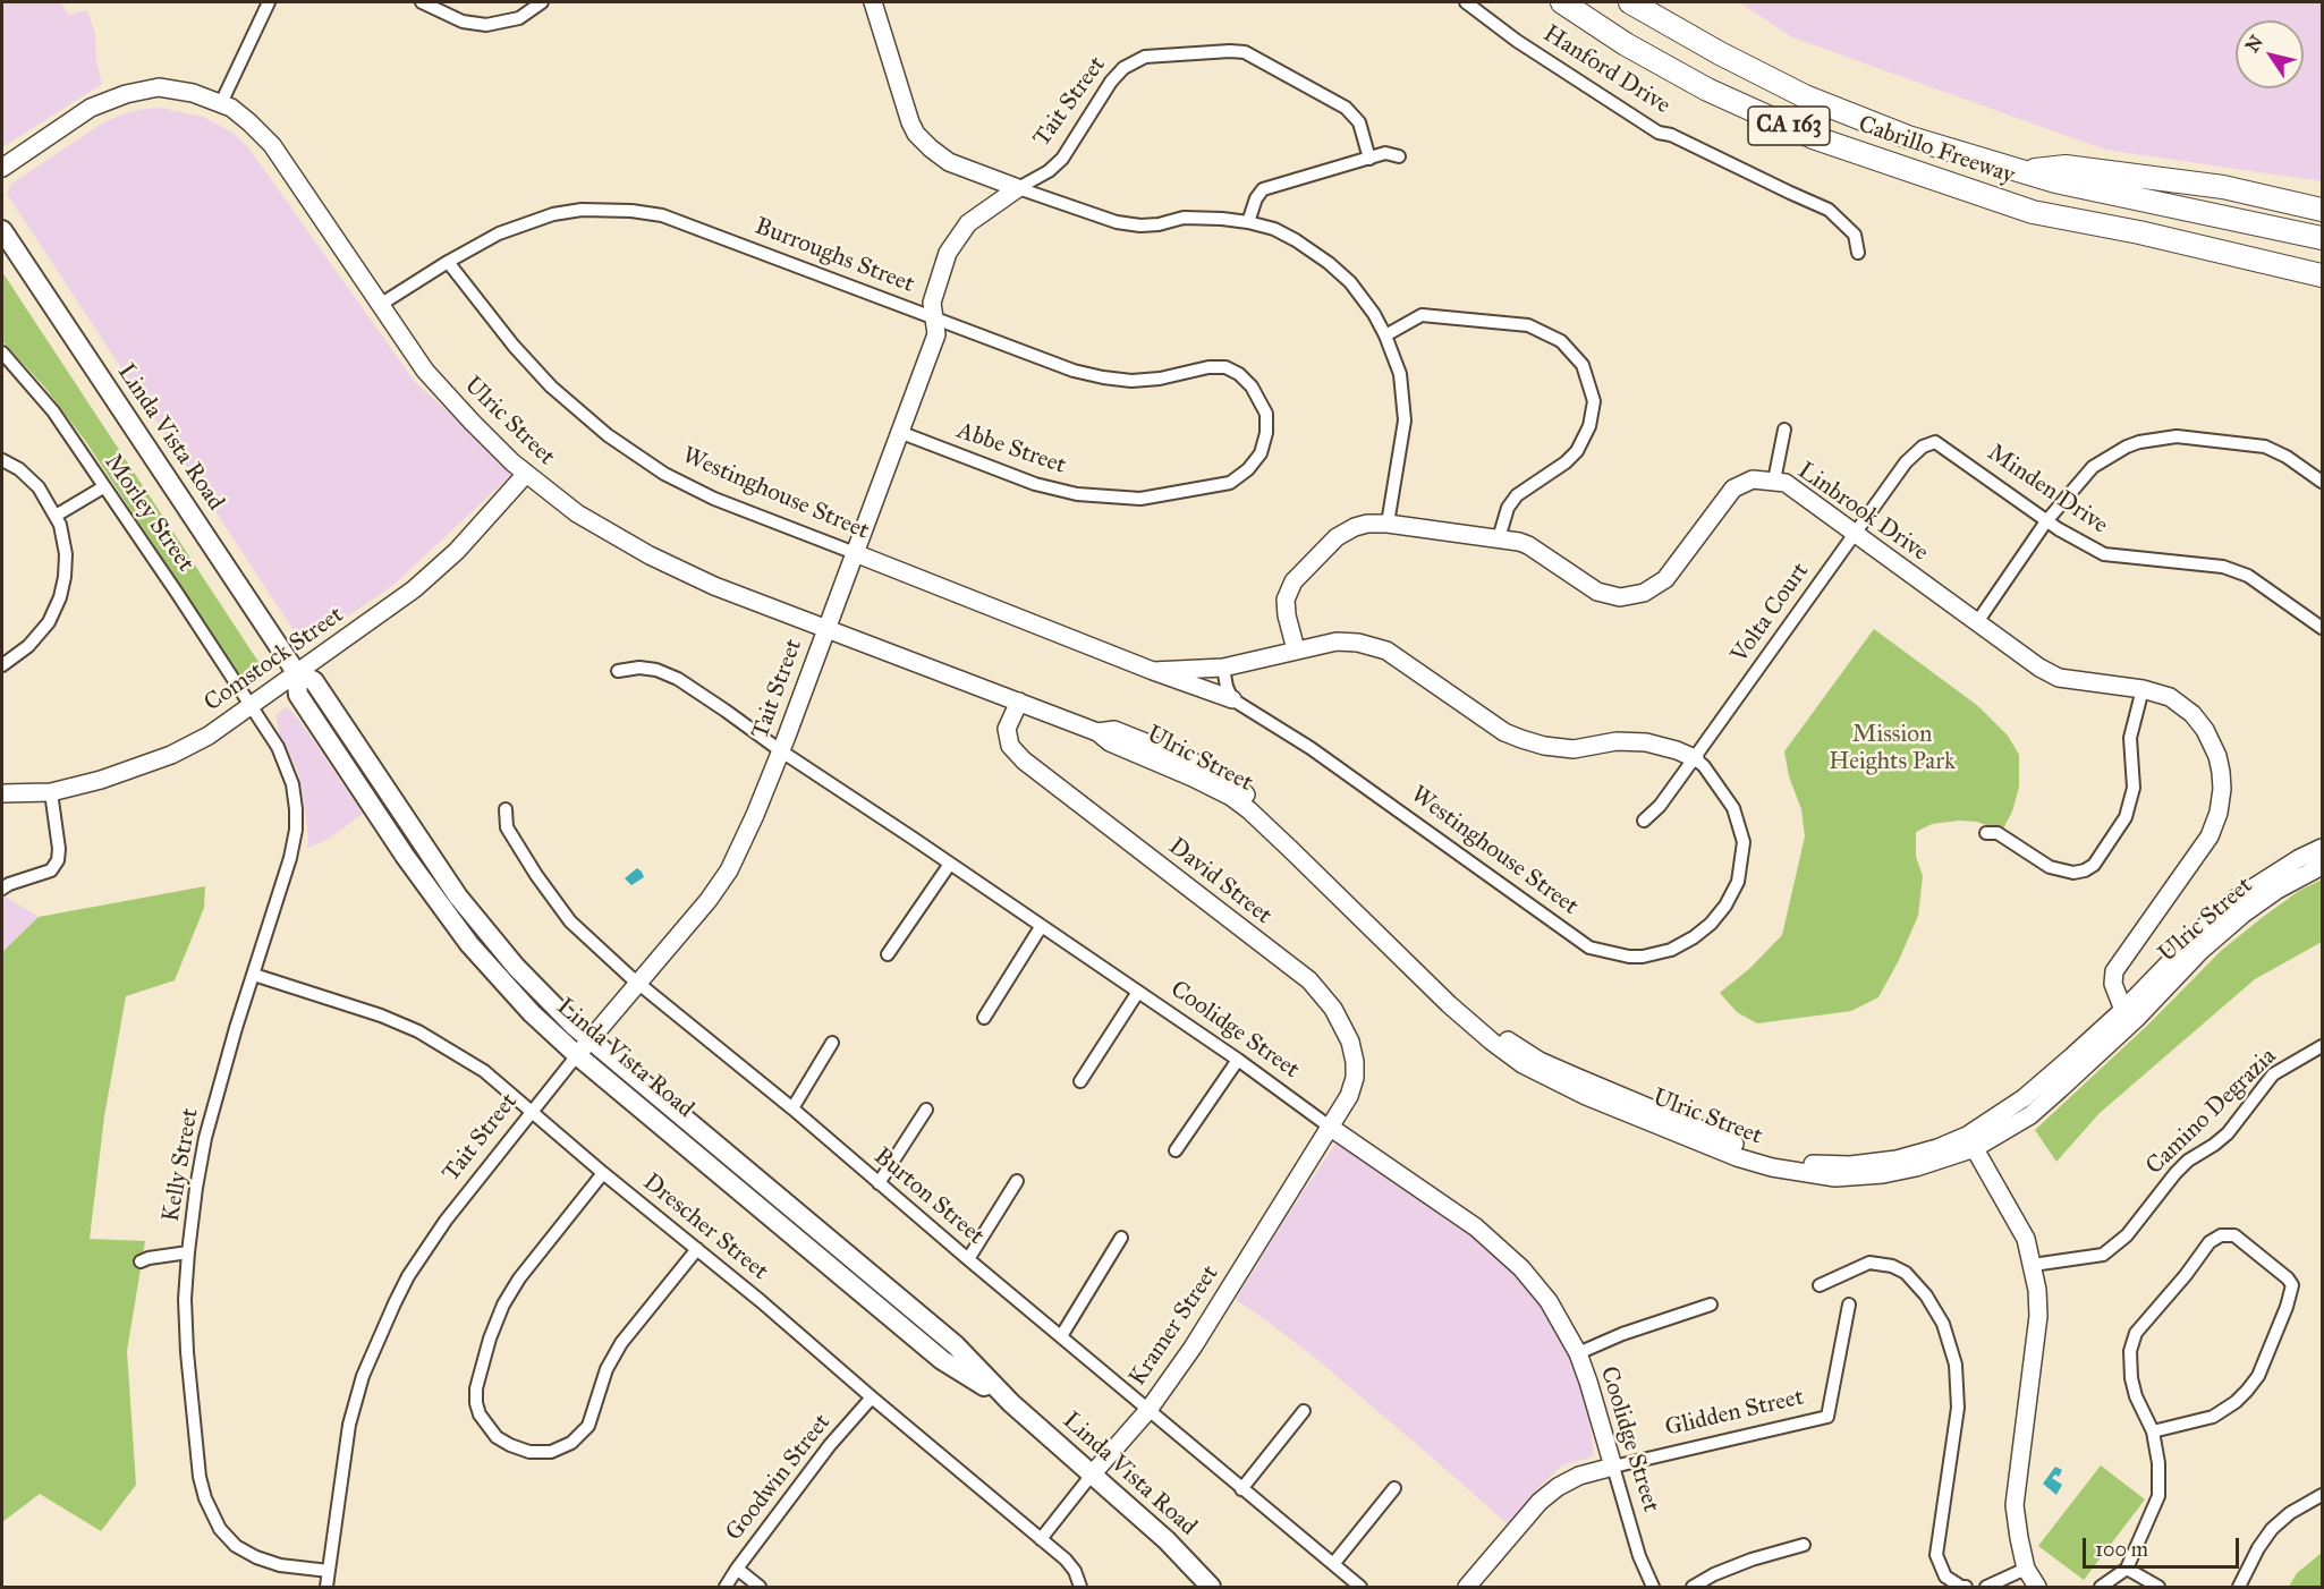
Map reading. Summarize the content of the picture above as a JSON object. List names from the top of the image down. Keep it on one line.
{"streets":{"highway":["CA 163","Cabrillo Freeway"],"main road":["Linda Vista Road"],"street":["Hanford Drive","Tait Street","Burroughs Street","Ulric Street","Abbe Street","Minden Drive","Westinghouse Street","Linbrook Drive","Morley Street","Volta Court","Comstock Street","David Street","Coolidge Street","Camino Degrazia","Kelly Street","Burton Street","Drescher Street","Kramer Street","Glidden Street","Goodwin Street"]},"crossings":[["Tait Street","Burroughs Street"],["Tait Street","Ulric Street"],["Tait Street","Linda Vista Road"],["Tait Street","Abbe Street"],["Tait Street","Westinghouse Street"],["Tait Street","Coolidge Street"],["Tait Street","Kelly Street"],["Tait Street","Burton Street"],["Tait Street","Drescher Street"],["Burroughs Street","Ulric Street"],["Burroughs Street","Abbe Street"],["Burroughs Street","Westinghouse Street"],["Ulric Street","Linbrook Drive"],["Ulric Street","Comstock Street"],["Ulric Street","David Street"],["Linda Vista Road","Comstock Street"],["Linda Vista Road","Kramer Street"],["Minden Drive","Volta Court"],["Westinghouse Street","Volta Court"],["Linbrook Drive","Volta Court"],["Morley Street","Comstock Street"],["Morley Street","Kelly Street"],["Comstock Street","Kelly Street"],["David Street","Coolidge Street"],["David Street","Kramer Street"],["Coolidge Street","Kramer Street"],["Coolidge Street","Glidden Street"],["Kelly Street","Drescher Street"],["Burton Street","Kramer Street"],["Drescher Street","Kramer Street"],["Drescher Street","Goodwin Street"]],"parks":["Mission Heights Park"],"scale_bar":"100 m","north":"top left"}
